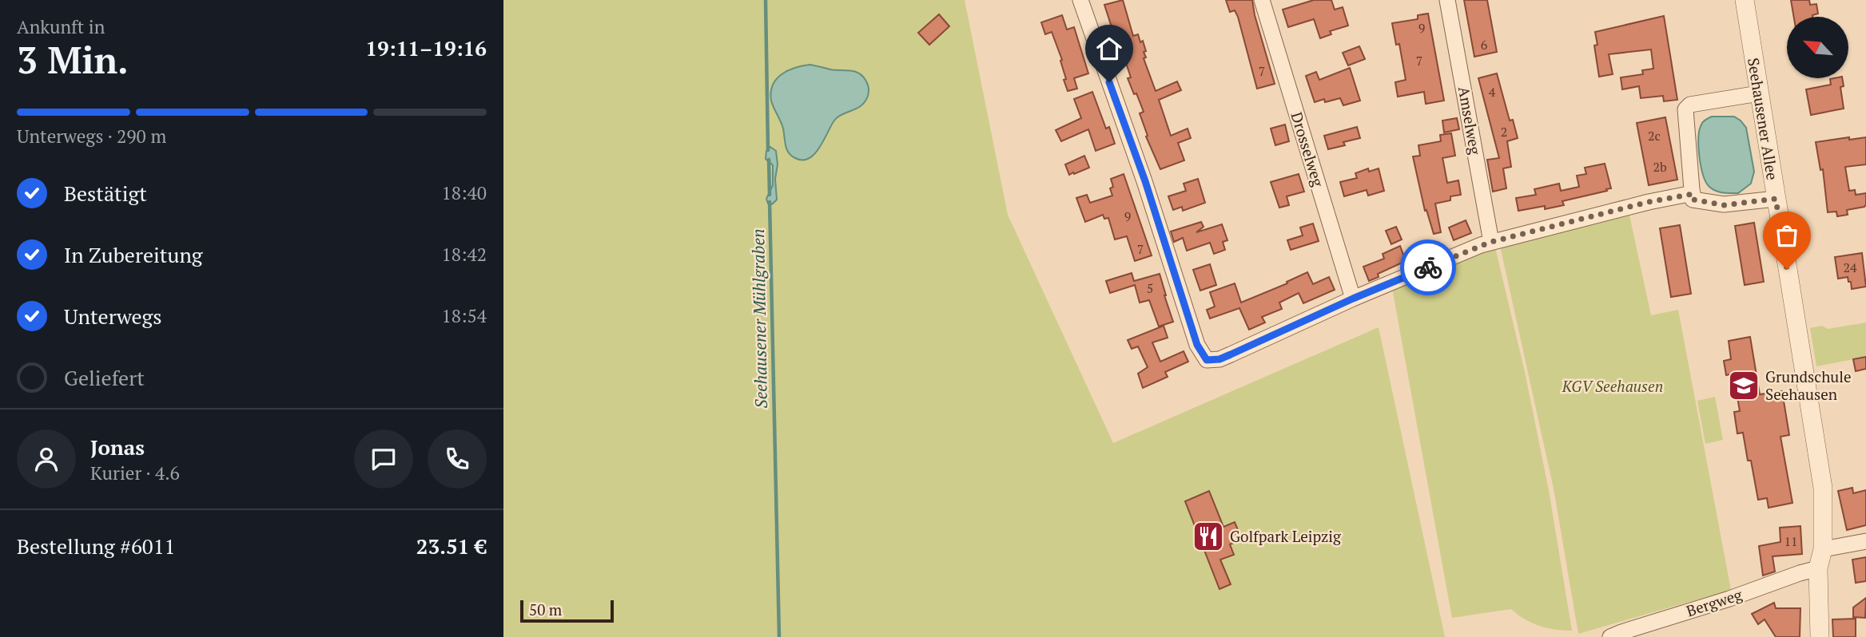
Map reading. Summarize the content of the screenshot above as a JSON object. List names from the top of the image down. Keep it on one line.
{"streets":{"street":["Seehausener Allee","Amselweg","Drosselweg","Bergweg"]},"crossings":[["Seehausener Allee","Bergweg"]],"water":["Seehausener Mühlgraben"],"parks":["KGV Seehausen"],"places":{"school or university":["Grundschule Seehausen"],"restaurant":["Golfpark Leipzig"]},"house_numbers":["9","6","7","7","4","2","2c","2b","9","7","24","5","11"],"scale_bar":"50 m","north":"top left","page":{"heading":["3 Min.","Ankunft in","19:11–19:16"],"panel":["Jonas","Kurier · 4.6","Bestellung #6011","23.51 €"],"bar":"Unterwegs · 290 m","list":[["Bestätigt","18:40"],["In Zubereitung","18:42"],["Unterwegs","18:54"],"Geliefert"],"scale":"50 m"}}
